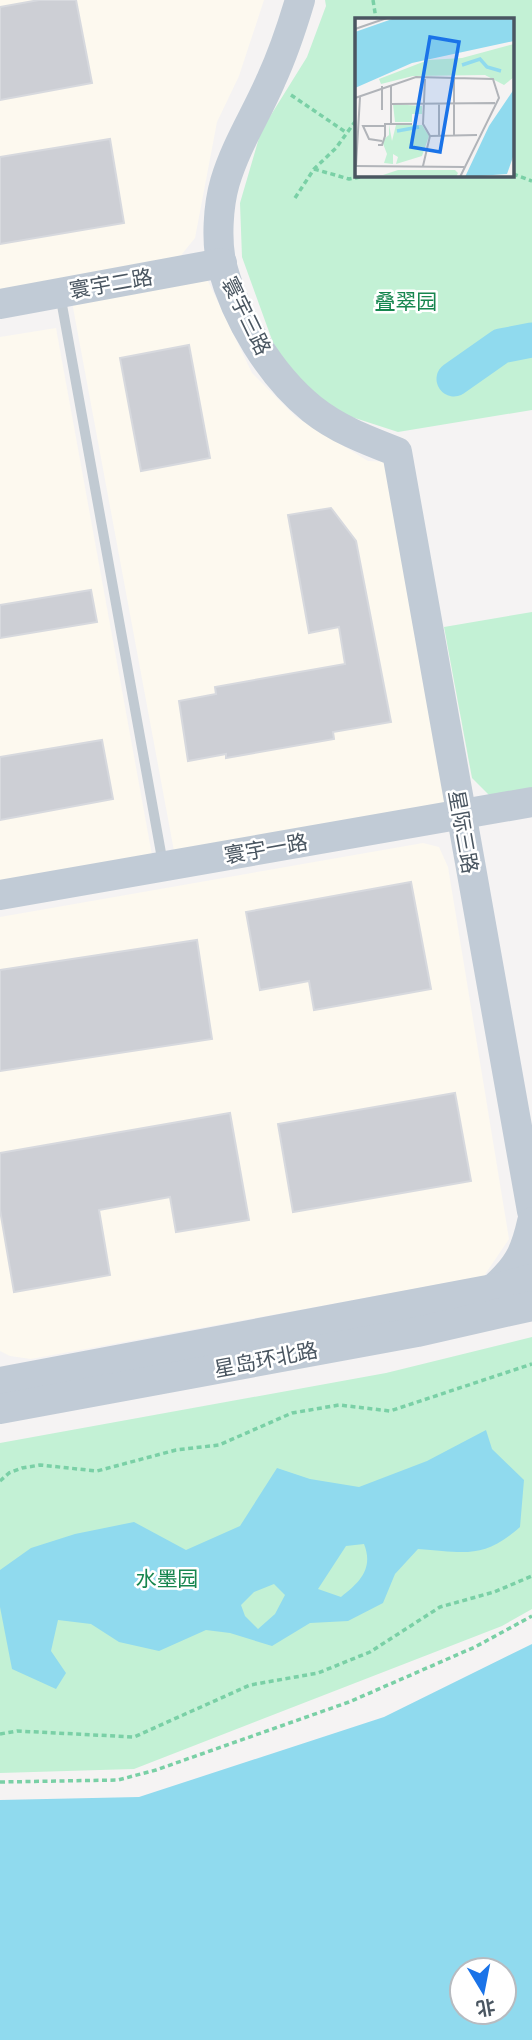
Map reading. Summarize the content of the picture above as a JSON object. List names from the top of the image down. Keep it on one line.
{"streets":{"street":["寰宇二路","寰宇三路","星际三路","寰宇一路","星岛环北路"]},"crossings":[["寰宇二路","寰宇三路"],["寰宇三路","星际三路"],["星际三路","寰宇一路"]],"parks":["叠翠园","水墨园"],"north":"bottom"}
